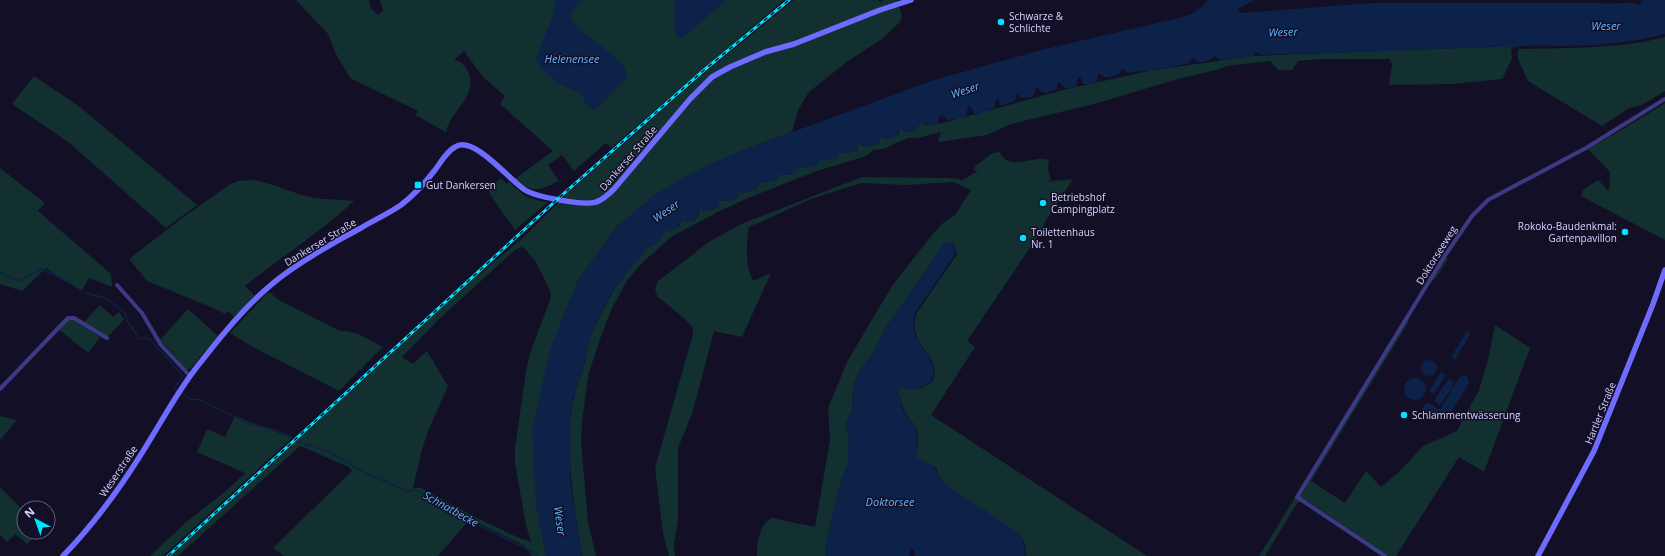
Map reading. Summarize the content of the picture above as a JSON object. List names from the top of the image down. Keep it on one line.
{"streets":{"main road":["Dankerser Straße","Hartler Straße","Weserstraße"],"street":["Doktorseeweg"]},"crossings":[["Dankerser Straße","Weserstraße"]],"water":["Weser","Helenensee","Doktorsee","Schnatbecke"],"places":{"other":["Schwarze & Schlichte","Betriebshof Campingplatz","Rokoko-Baudenkmal: Gartenpavillon","Toilettenhaus Nr. 1","Schlammentwässerung"],"transit":["Gut Dankersen"]},"north":"top left"}
